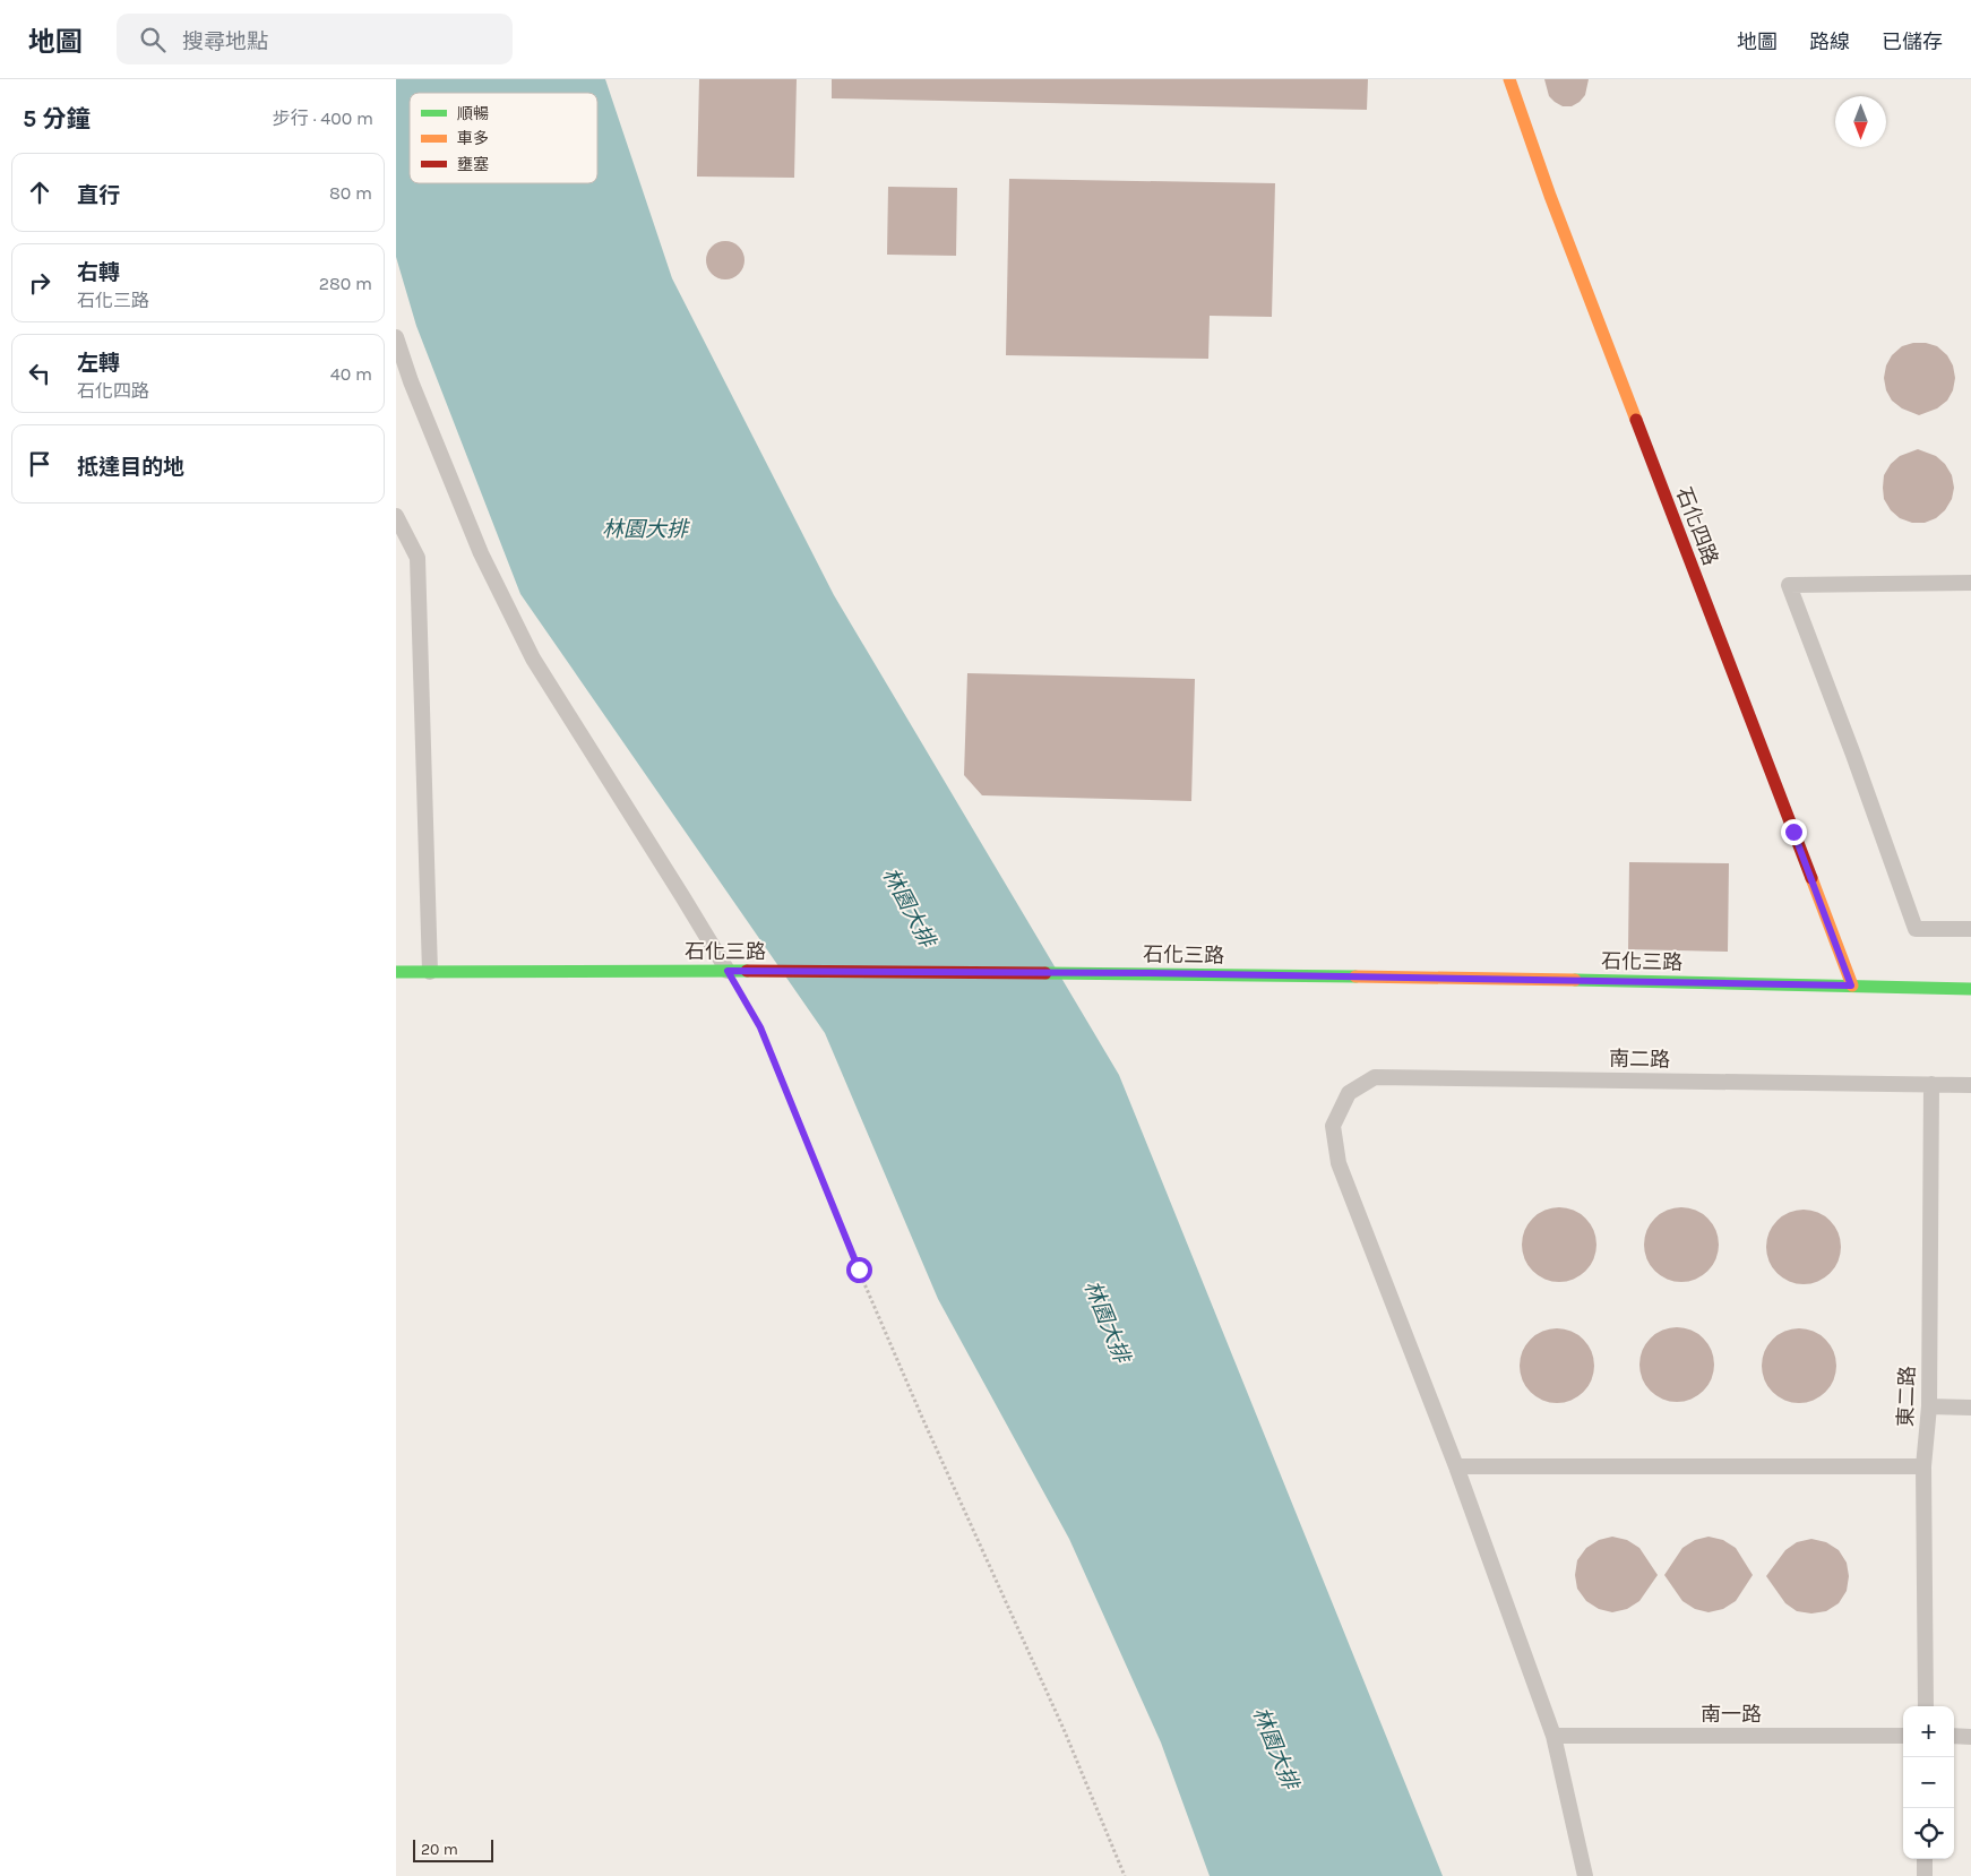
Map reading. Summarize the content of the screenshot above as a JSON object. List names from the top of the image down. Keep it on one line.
{"streets":{"street":["石化四路","石化三路"],"lane":["南二路","東二路","南一路"]},"crossings":[["石化四路","石化三路"],["南二路","東二路"]],"water":["林園大排"],"legend":["順暢","車多","壅塞"],"scale_bar":"20 m","north":"bottom","page":{"header":"地圖","search":"搜尋地點","nav":["地圖","路線","已儲存"],"heading":["5 分鐘","步行 · 400 m"],"list":[["直行","80 m"],["右轉","石化三路","280 m"],["左轉","石化四路","40 m"],"抵達目的地"],"map_buttons":["+","−"],"scale":"20 m"}}
